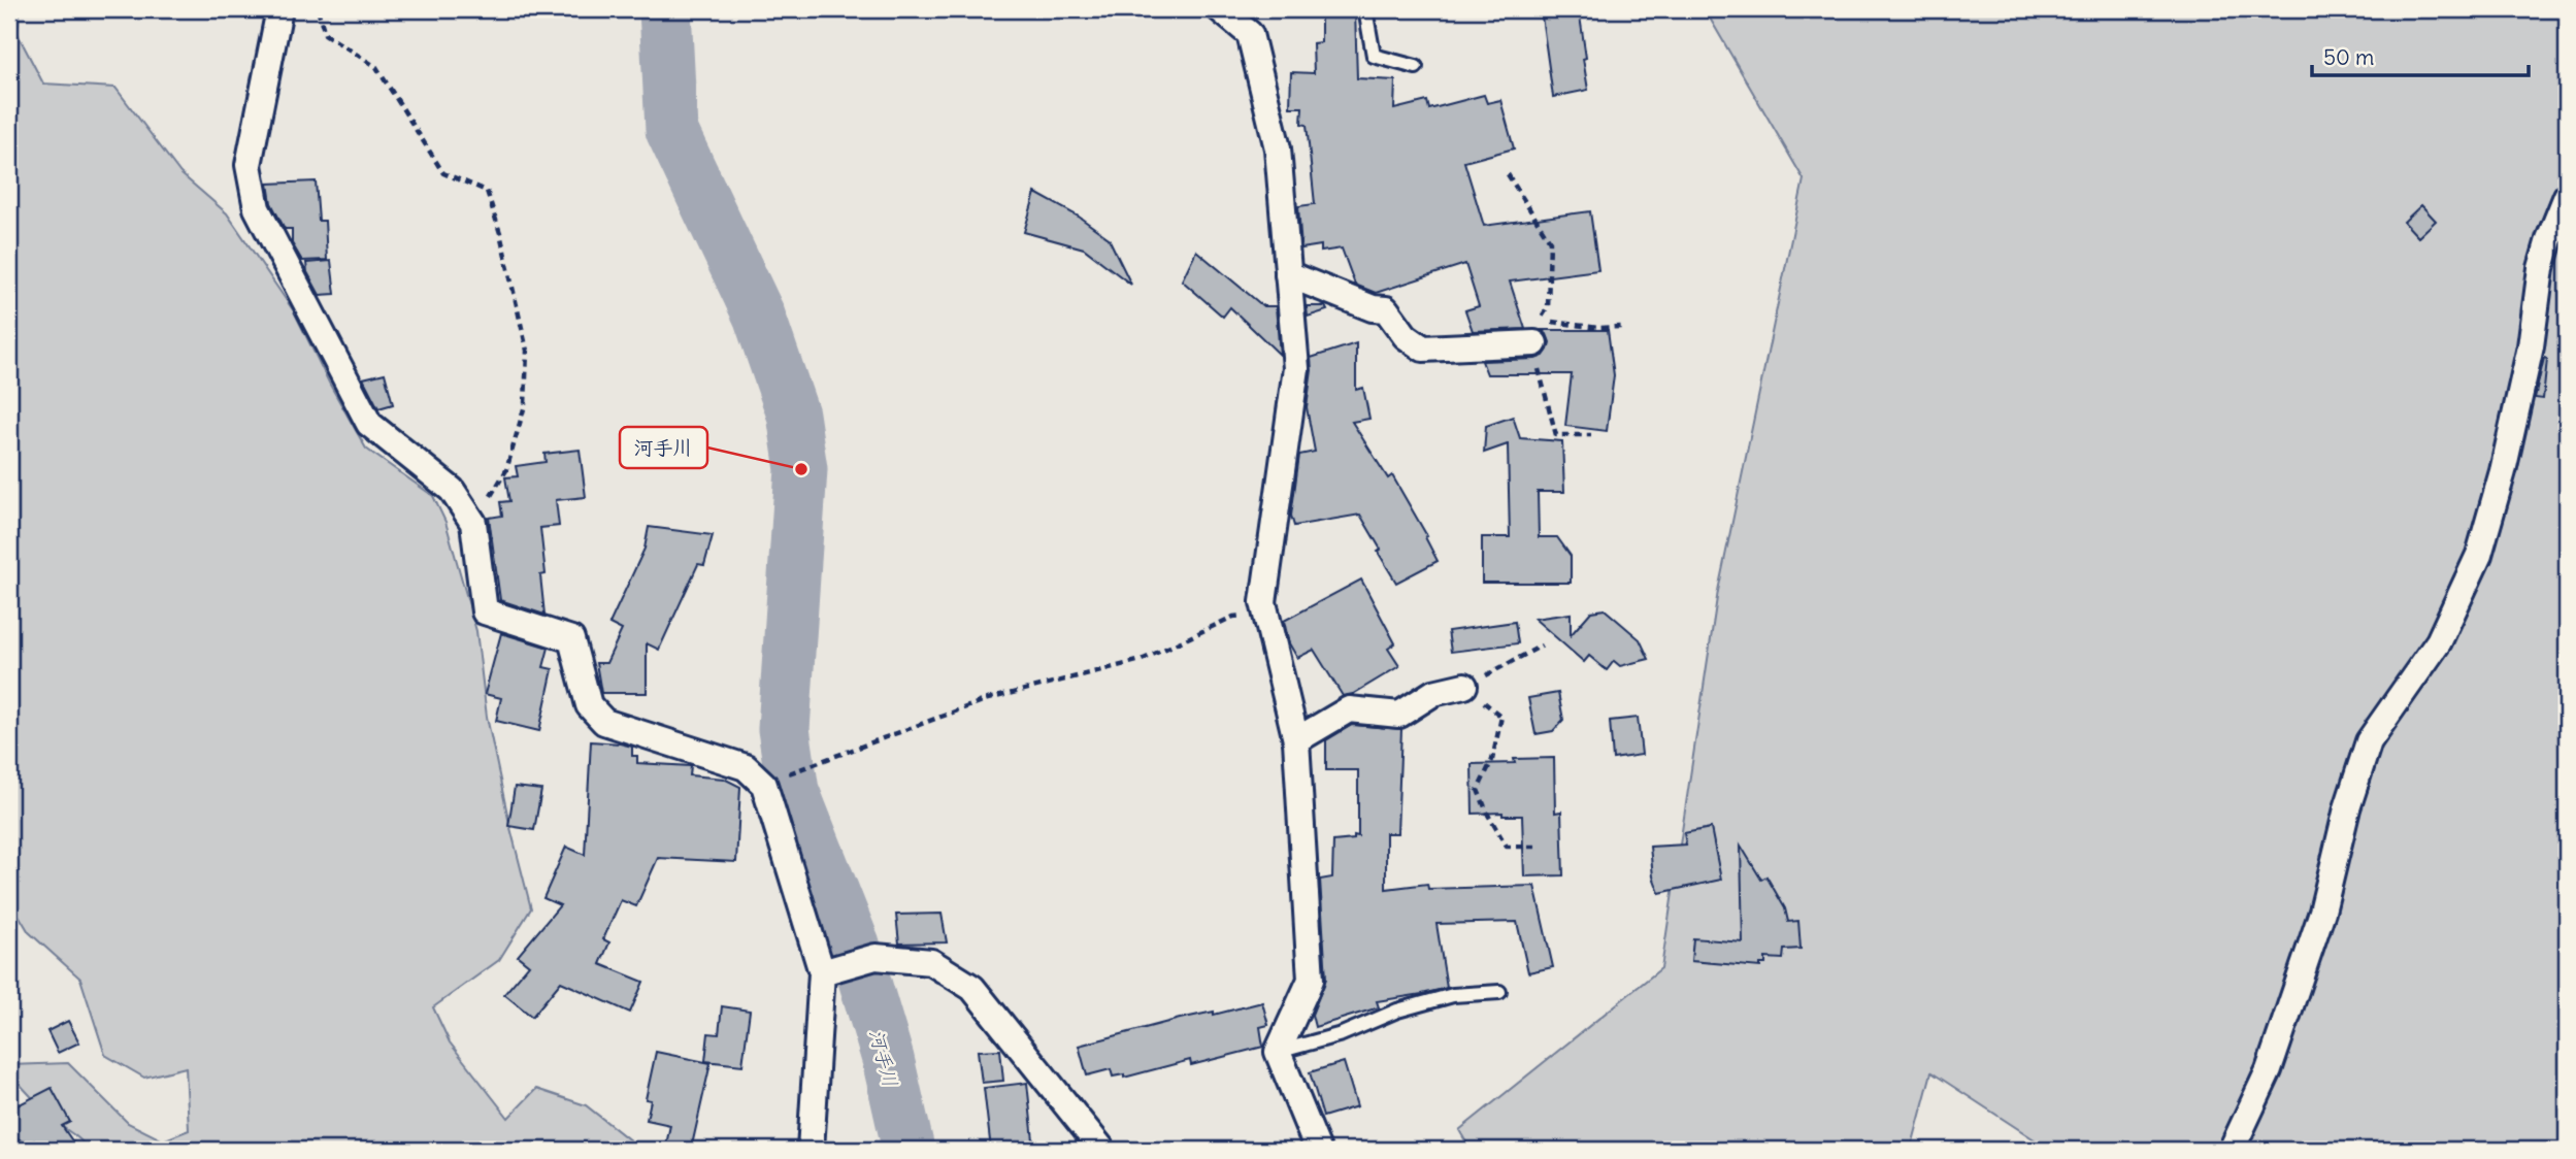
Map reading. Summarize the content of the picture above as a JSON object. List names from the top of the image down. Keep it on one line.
{"water":["河手川"],"places":["河手川"],"scale_bar":"50 m"}
